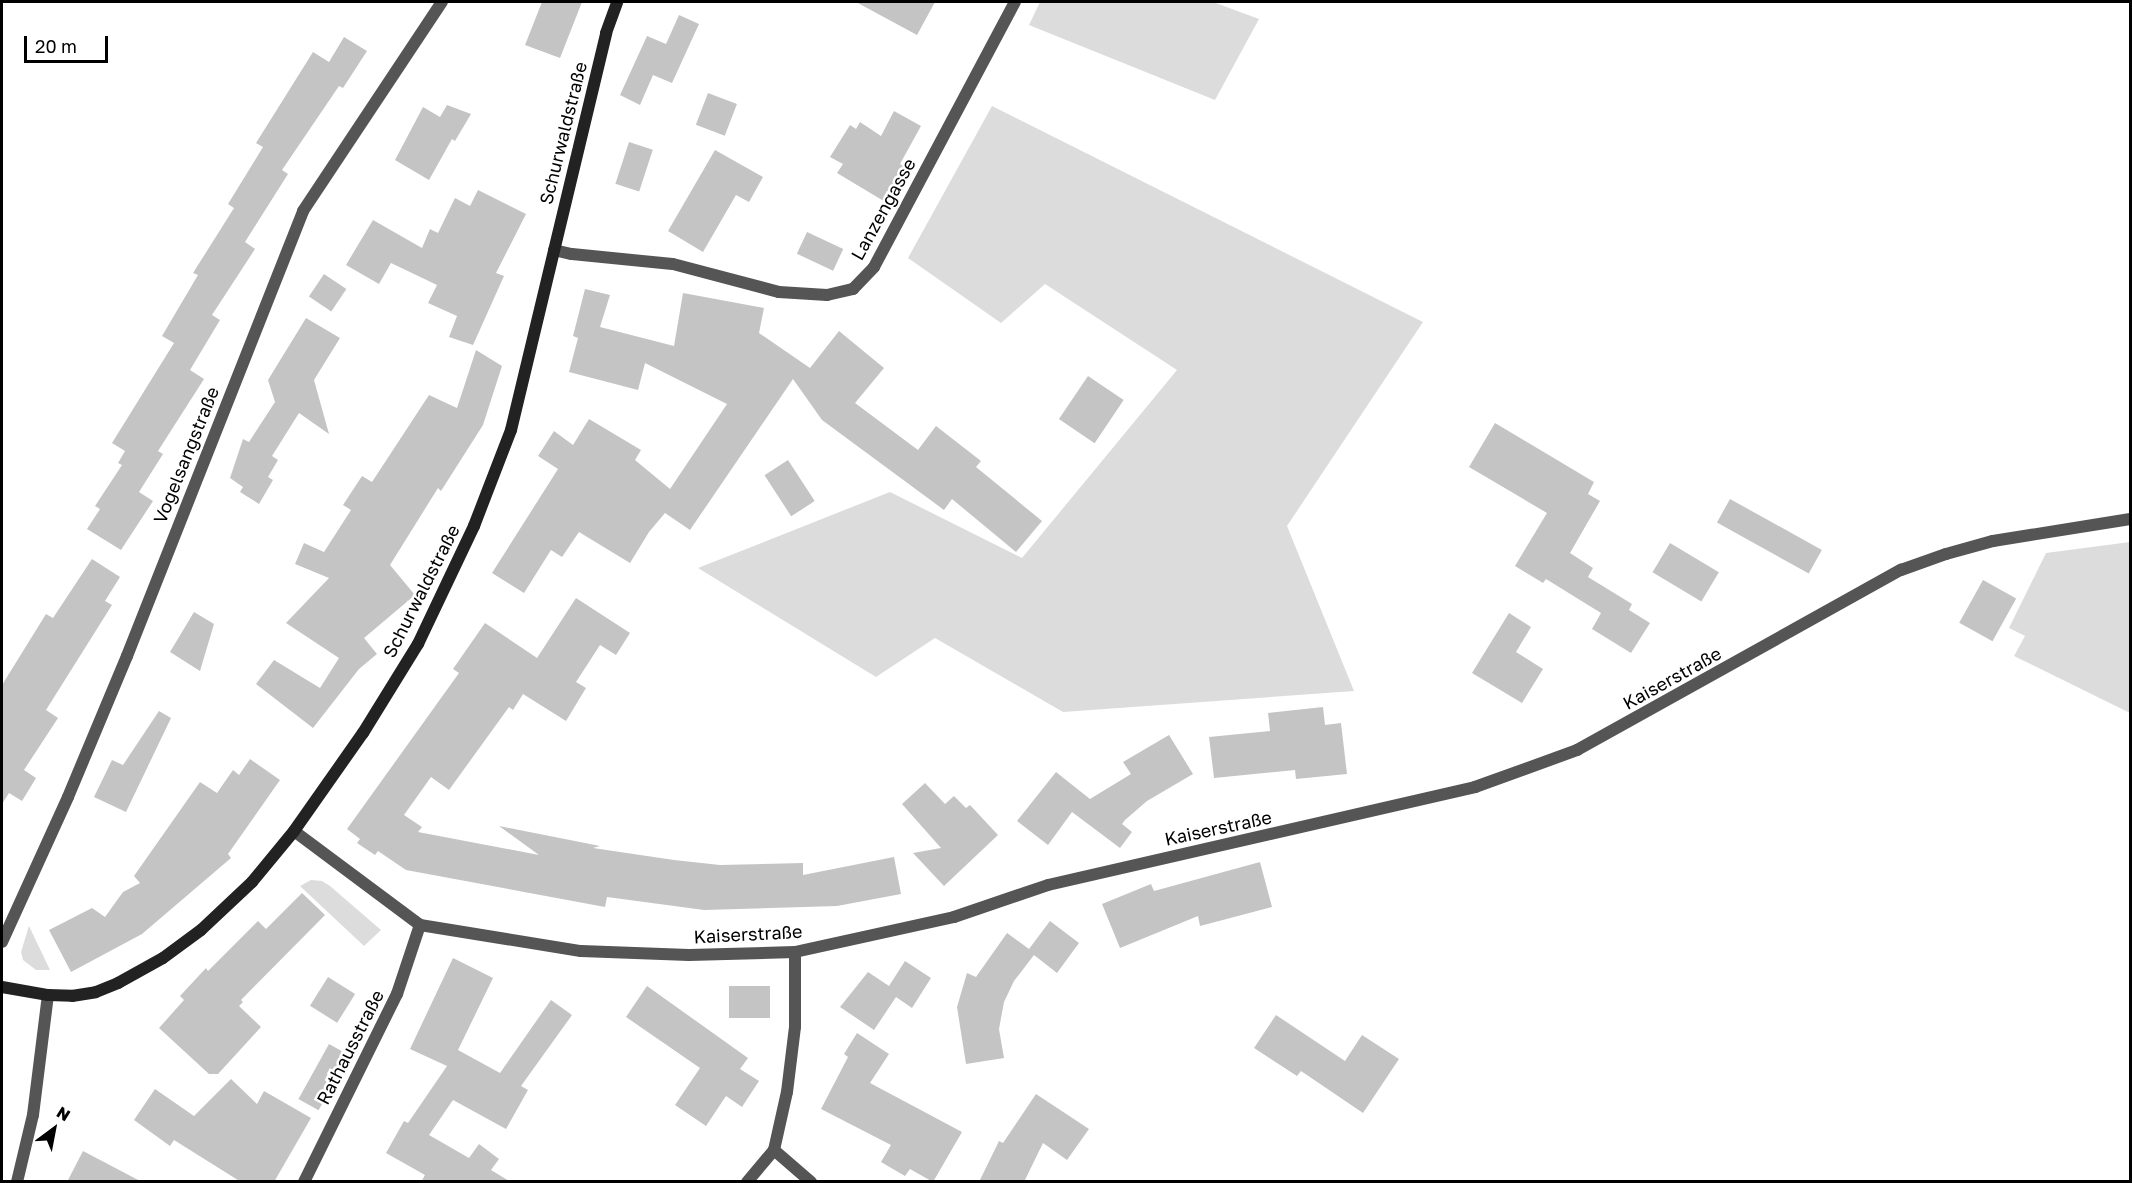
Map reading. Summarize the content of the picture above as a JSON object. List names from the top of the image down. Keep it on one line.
{"streets":{"main road":["Schurwaldstraße"],"street":["Lanzengasse","Vogelsangstraße","Kaiserstraße","Rathausstraße"]},"crossings":[["Schurwaldstraße","Lanzengasse"],["Schurwaldstraße","Kaiserstraße"],["Kaiserstraße","Rathausstraße"]],"scale_bar":"20 m","north":"top right"}
